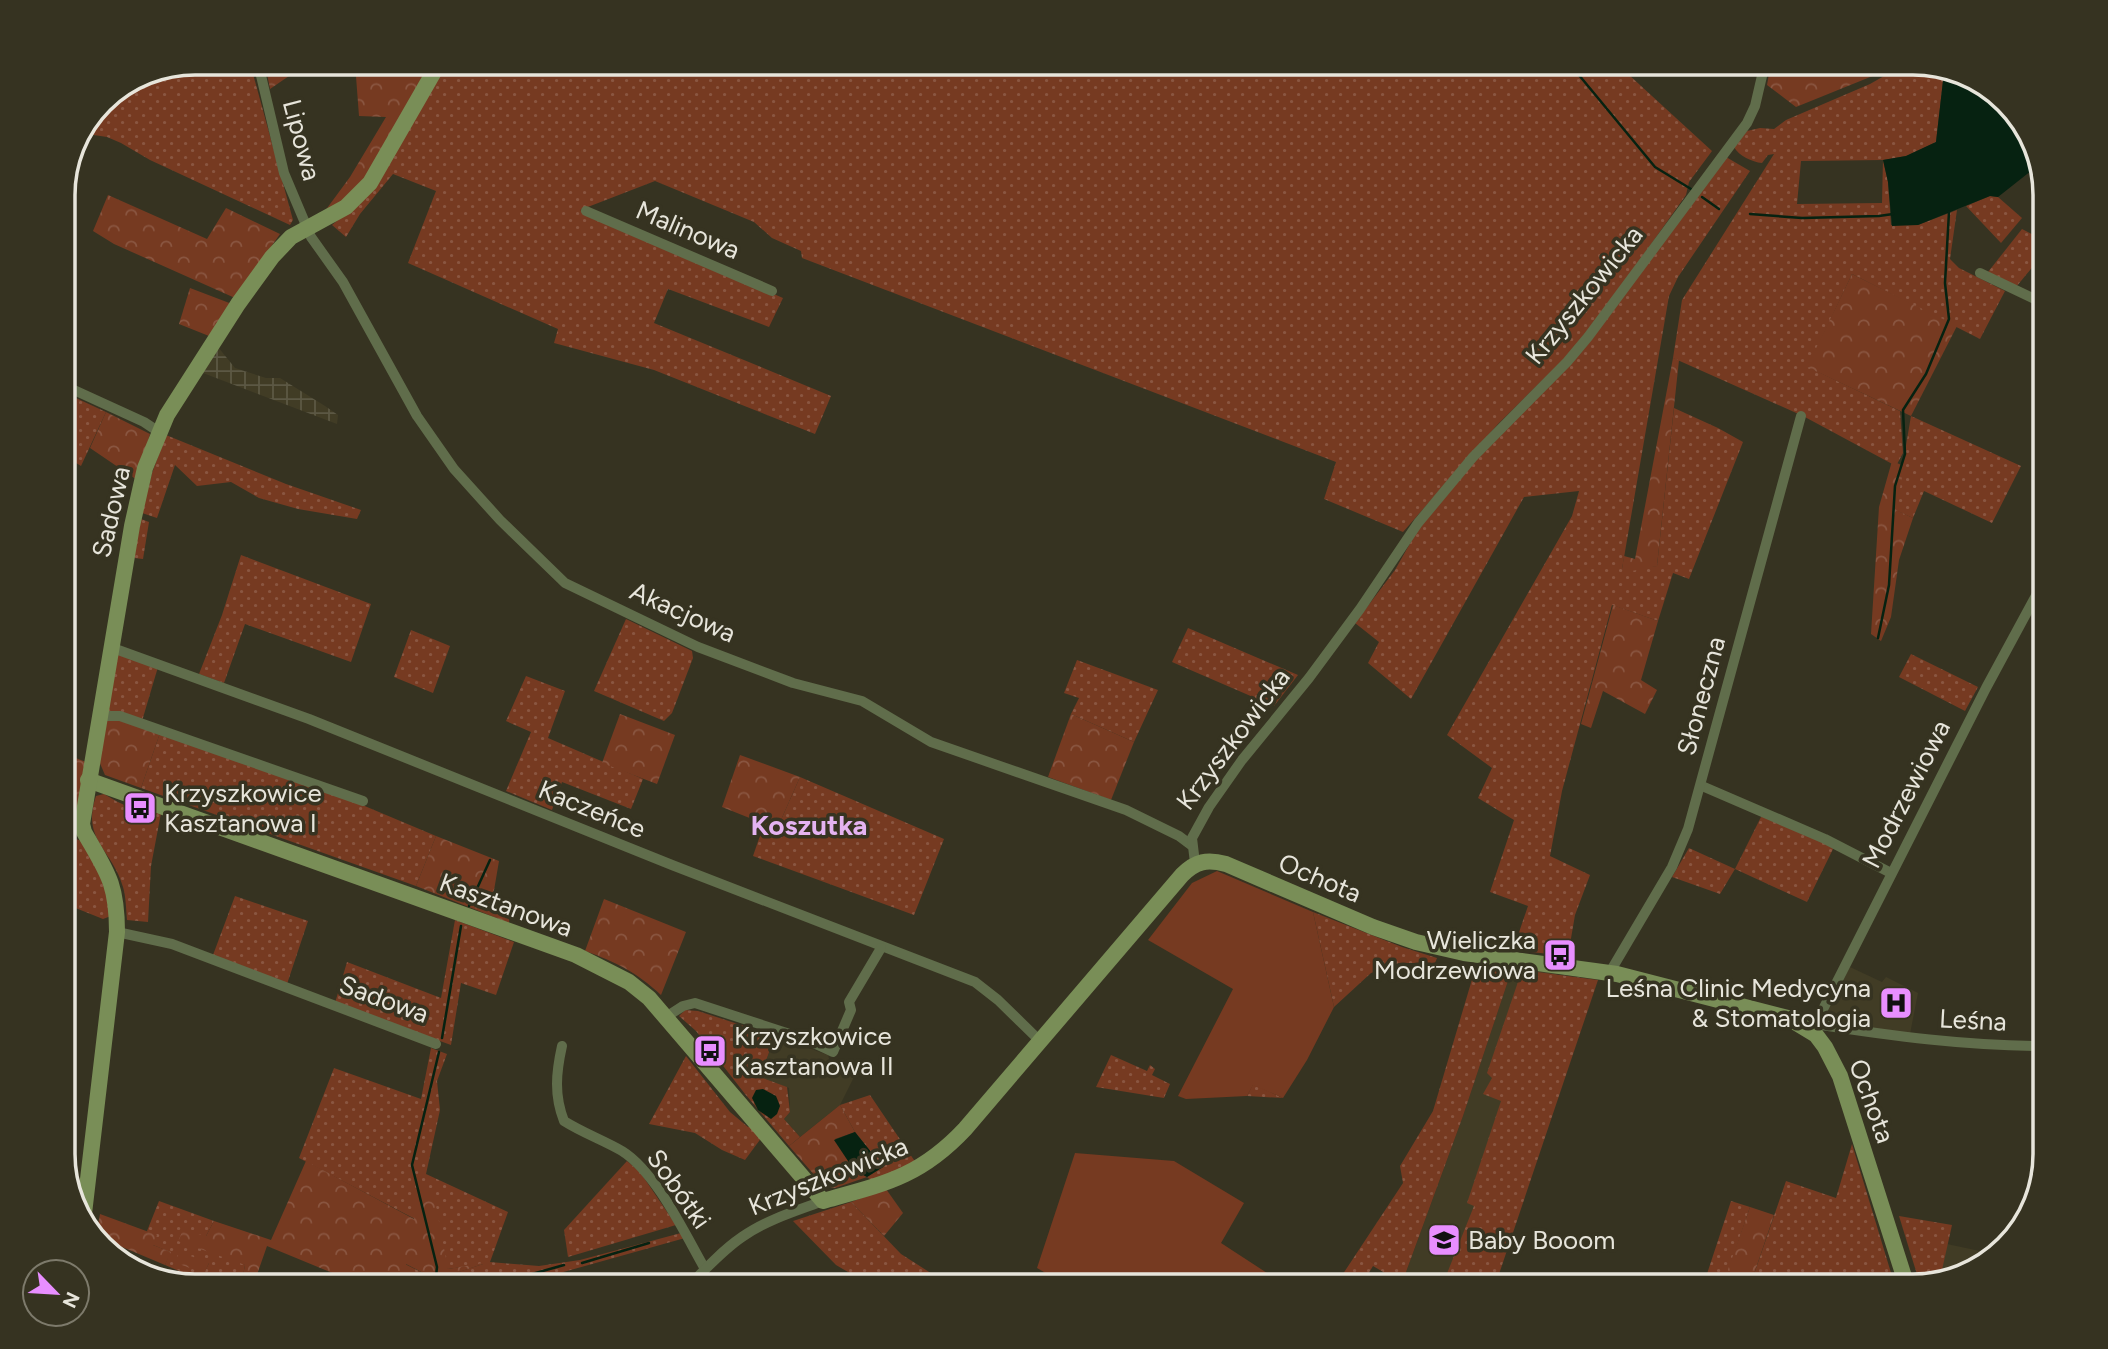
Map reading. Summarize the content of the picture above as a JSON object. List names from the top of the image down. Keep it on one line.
{"streets":{"street":["Lipowa","Malinowa","Krzyszkowicka","Sadowa","Akacjowa","Słoneczna","Modrzewiowa","Kaczeńce","Ochota","Kasztanowa","Leśna","Sobótki"]},"crossings":[["Lipowa","Sadowa"],["Lipowa","Akacjowa"],["Krzyszkowicka","Akacjowa"],["Krzyszkowicka","Kaczeńce"],["Krzyszkowicka","Ochota"],["Krzyszkowicka","Kasztanowa"],["Krzyszkowicka","Sobótki"],["Sadowa","Akacjowa"],["Sadowa","Kaczeńce"],["Sadowa","Kasztanowa"],["Słoneczna","Ochota"],["Modrzewiowa","Ochota"],["Modrzewiowa","Leśna"],["Ochota","Leśna"]],"districts":["Koszutka"],"places":{"bus stop":["Krzyszkowice Kasztanowa I","Wieliczka Modrzewiowa","Krzyszkowice Kasztanowa II"],"hospital":["Leśna Clinic Medycyna & Stomatologia"],"school or university":["Baby Booom"]},"north":"bottom right"}
